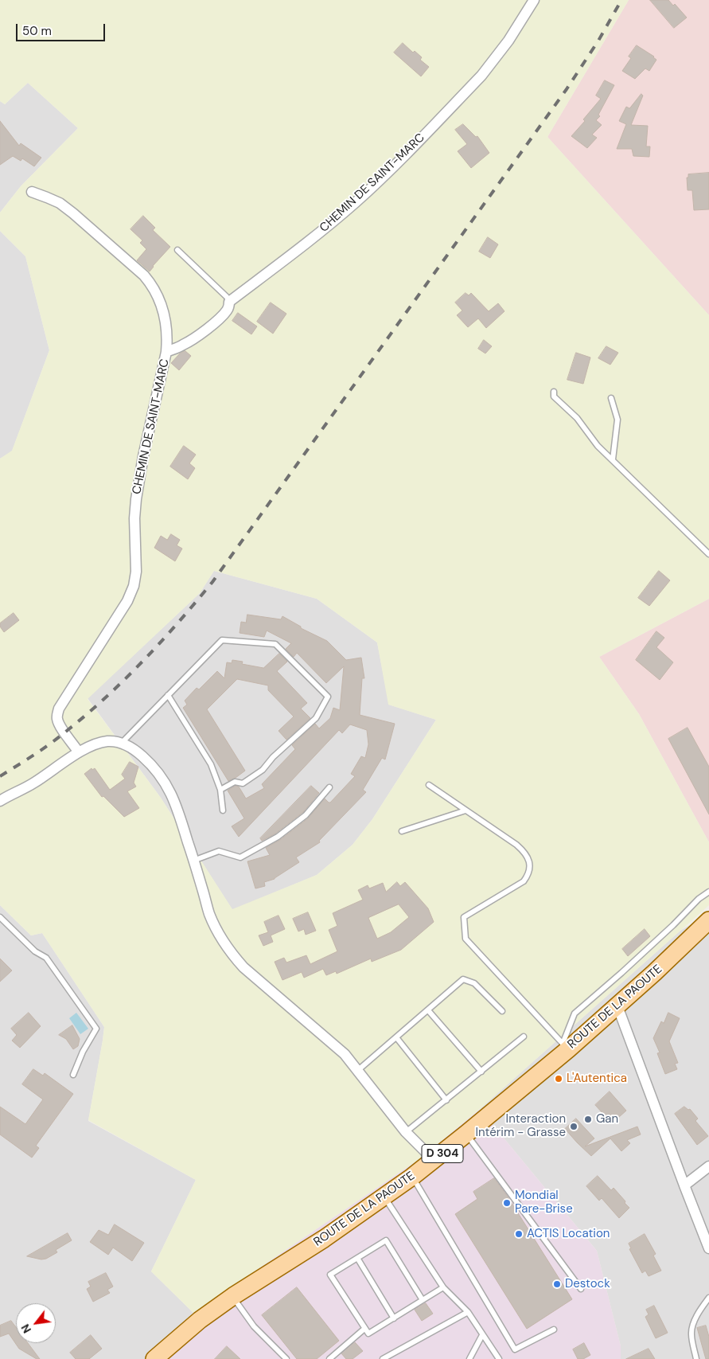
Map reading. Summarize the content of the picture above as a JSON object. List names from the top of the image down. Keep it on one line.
{"streets":{"main road":["ROUTE DE LA PAOUTE","D 304"],"street":["CHEMIN DE SAINT-MARC"]},"places":["L'Autentica","Gan","Interaction Intérim - Grasse","Mondial Pare-Brise","ACTIS Location","Destock"],"scale_bar":"50 m","north":"bottom left"}
